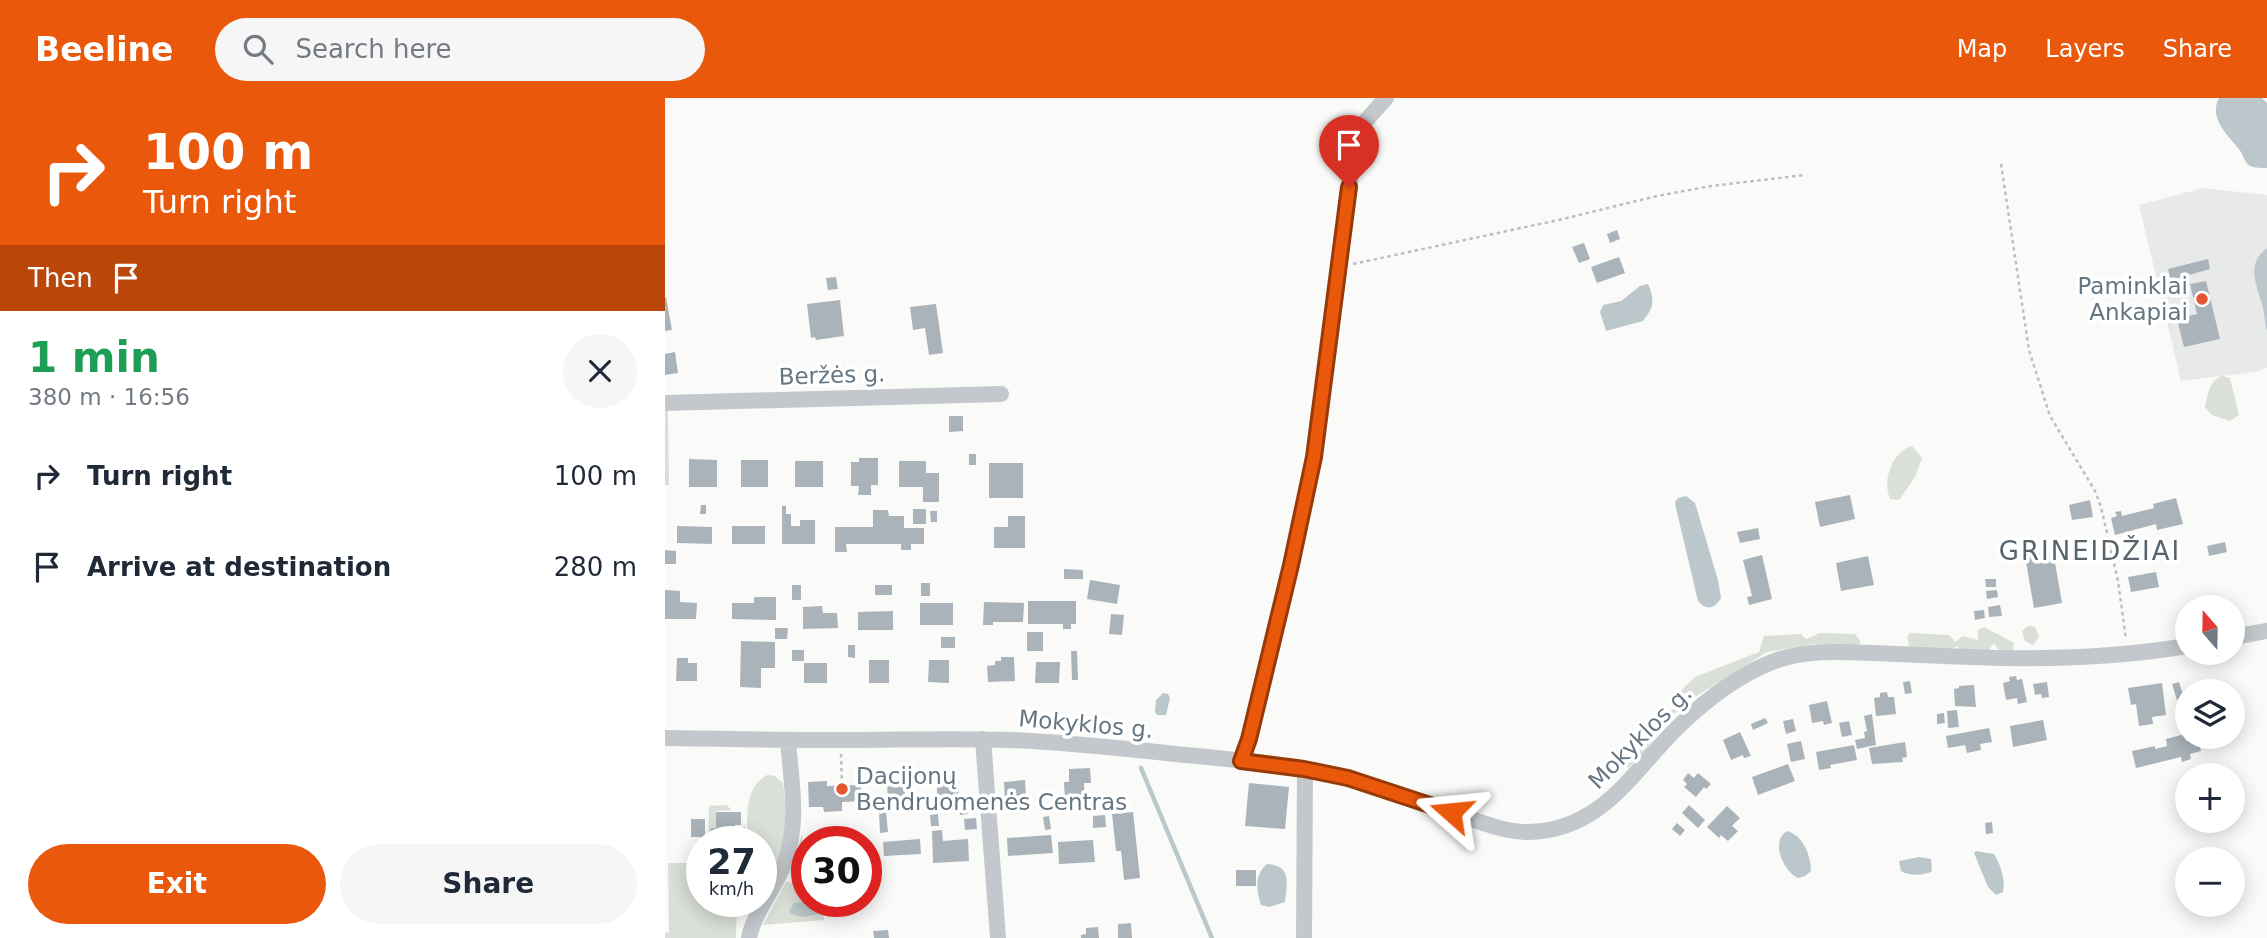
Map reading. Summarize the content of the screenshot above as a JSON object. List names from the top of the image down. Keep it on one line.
{"streets":{"street":["Beržės g.","Mokyklos g."]},"districts":["GRINEIDŽIAI"],"places":["Paminklai Ankapiai","Dacijonų Bendruomenės Centras"],"north":"top","page":{"header":"Beeline","search":"Search here","nav":["Map","Layers","Share"],"turn":["100 m","Turn right"],"then":"Then","heading":["1 min","380 m · 16:56"],"list":[{"name":"Turn right","value":"100 m"},{"name":"Arrive at destination","value":"280 m"}],"map_buttons":["+","−"],"speed":"27 km/h","limit":"30","buttons":["Exit","Share"]}}
